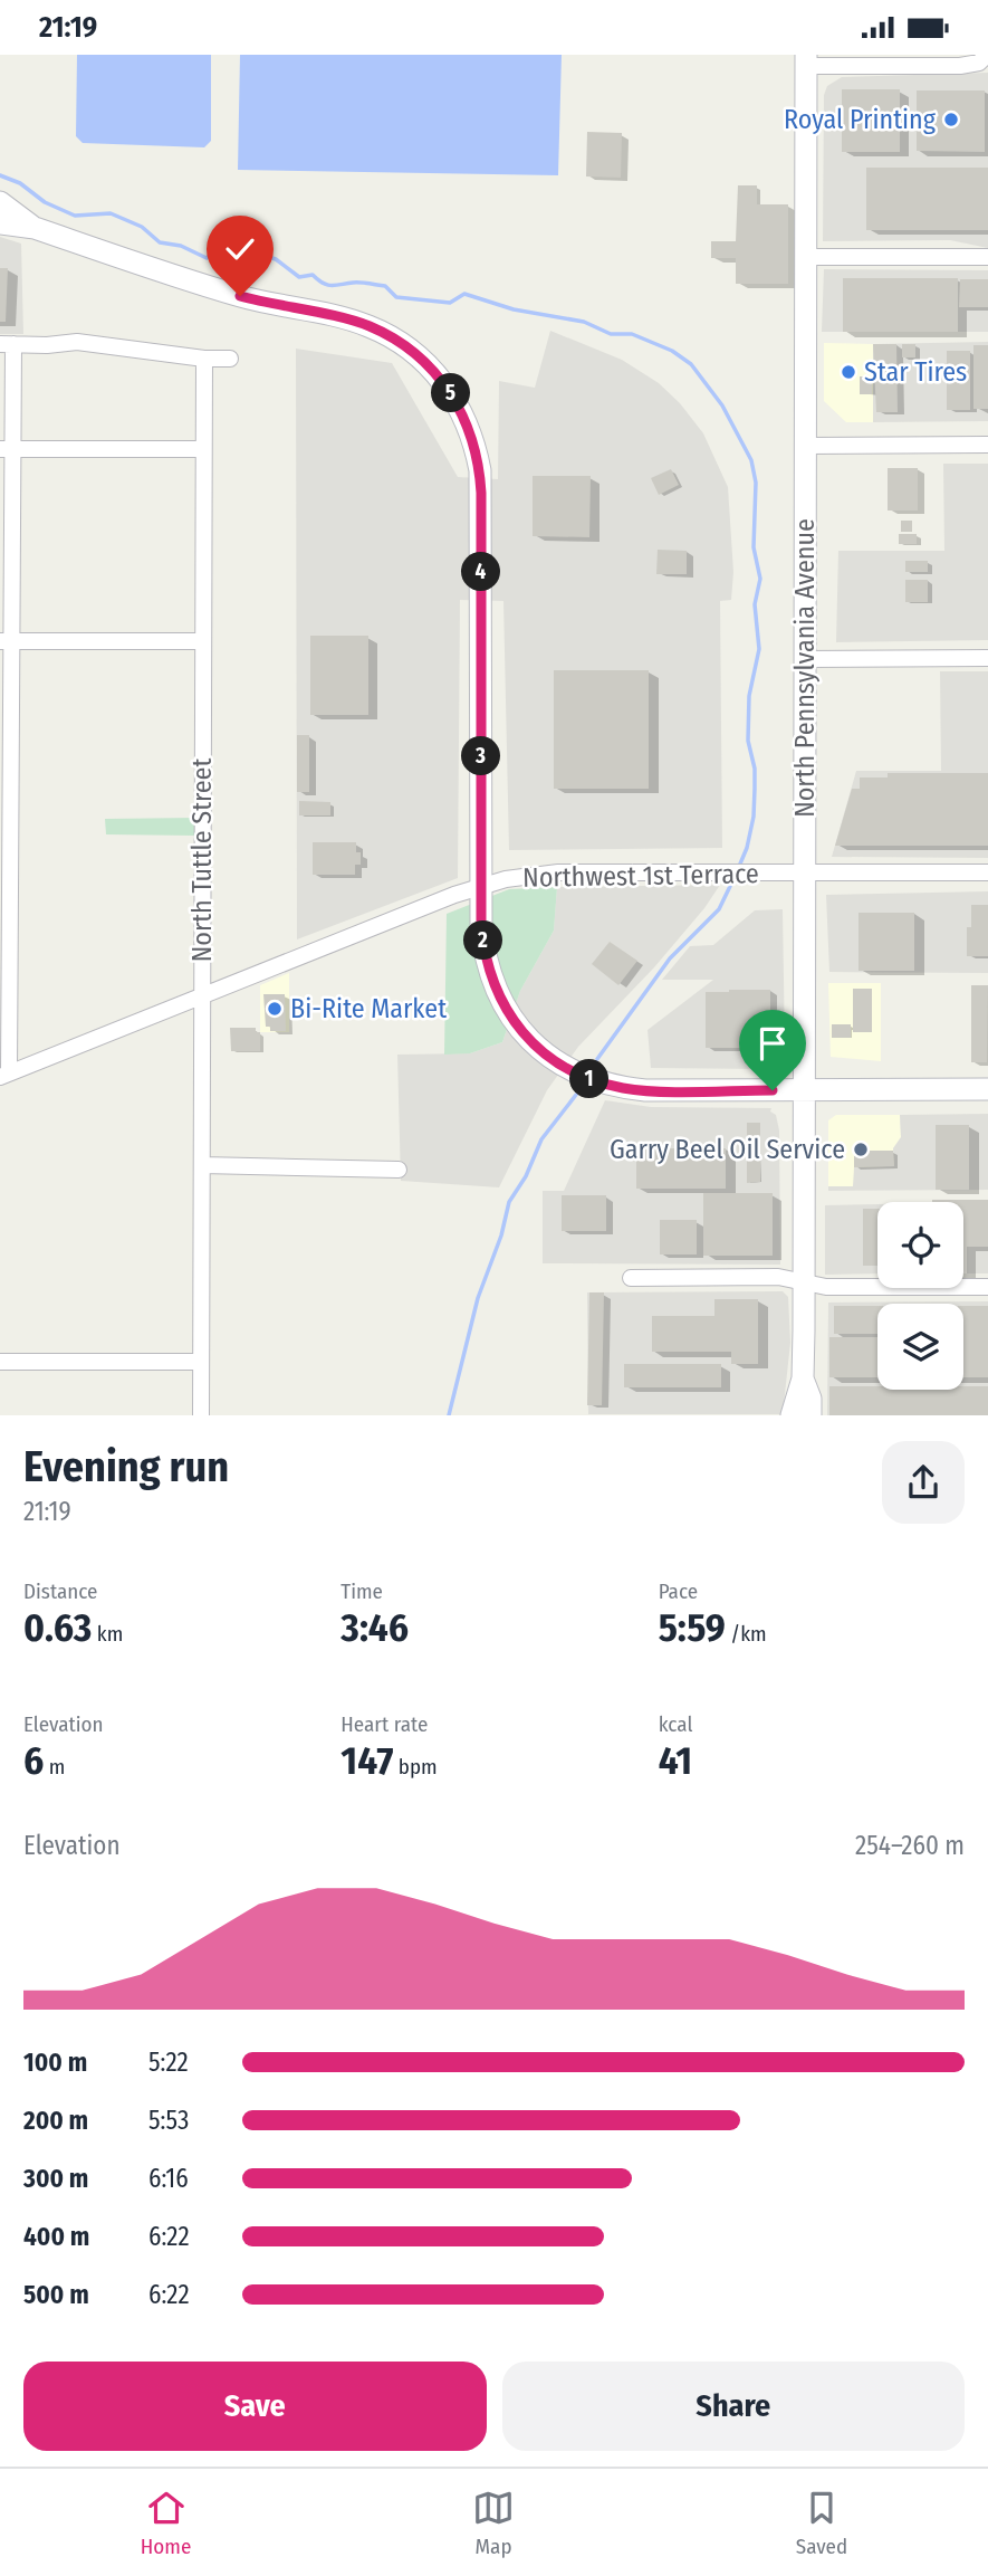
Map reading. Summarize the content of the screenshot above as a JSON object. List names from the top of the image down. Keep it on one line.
{"streets":{"main road":["North Pennsylvania Avenue"],"street":["North Tuttle Street","Northwest 1st Terrace"]},"crossings":[["North Pennsylvania Avenue","Northwest 1st Terrace"],["North Tuttle Street","Northwest 1st Terrace"]],"places":["Royal Printing","Star Tires","Bi-Rite Market","Garry Beel Oil Service"],"page":{"status":"21:19","pins":["5","4","3","2","1"],"heading":["Evening run","21:19"],"stats":[["Distance","0.63 km"],["Time","3:46"],["Pace","5:59 /km"],["Elevation","6 m"],["Heart rate","147 bpm"],["kcal","41"]],"chart":["Elevation","254–260 m"],"list":[{"name":"100 m","note":"5:22"},{"name":"200 m","note":"5:53"},{"name":"300 m","note":"6:16"},{"name":"400 m","note":"6:22"},{"name":"500 m","note":"6:22"}],"buttons":["Save","Share"],"tabs":["Home","Map","Saved"]}}
